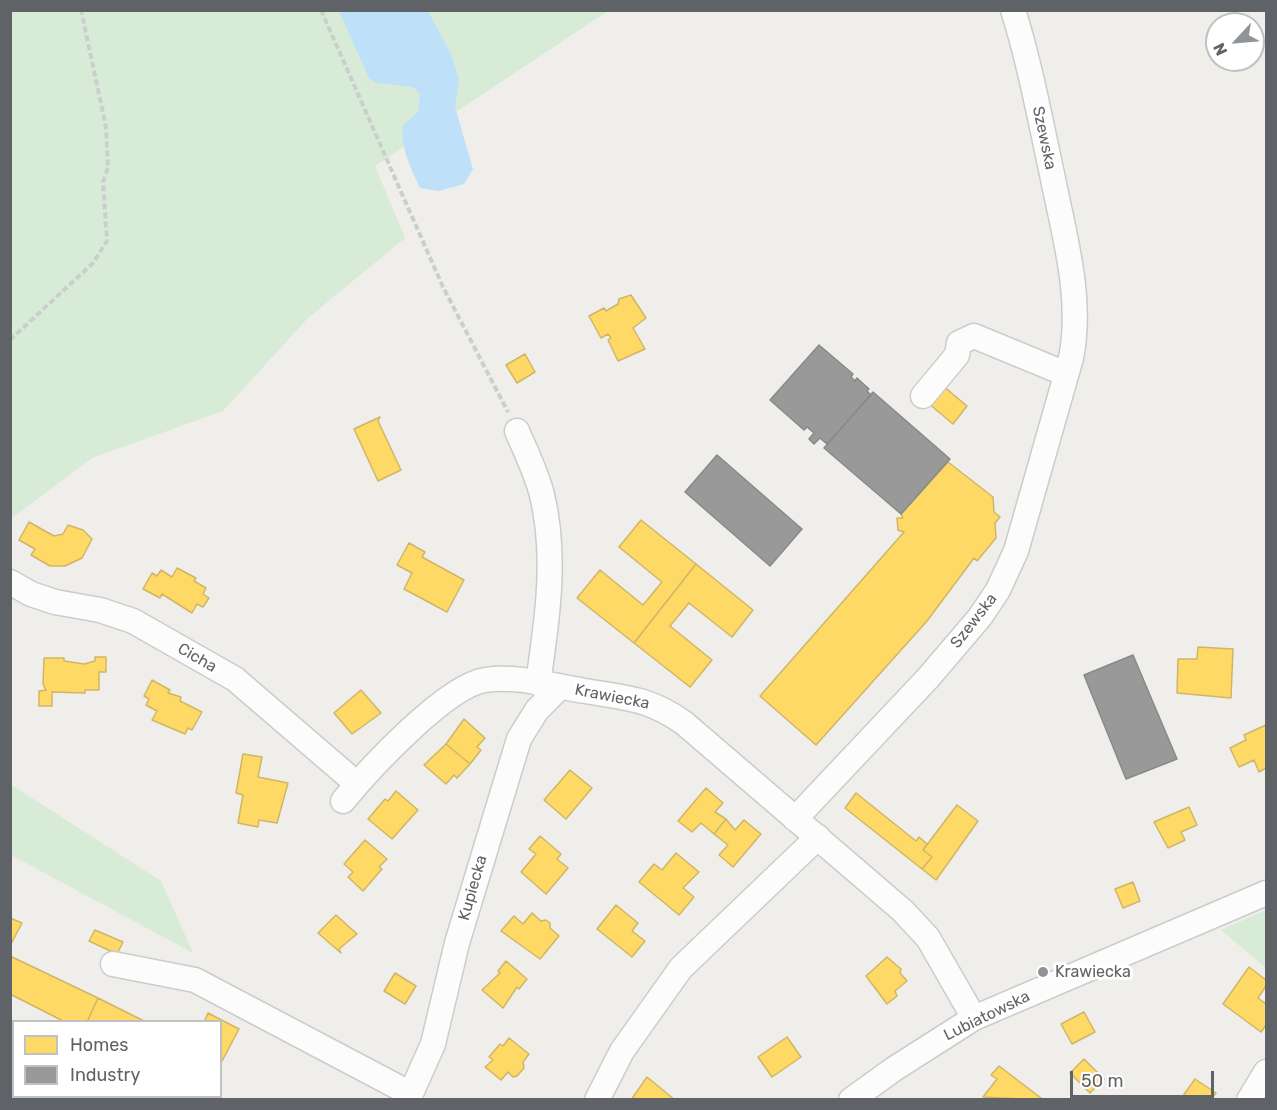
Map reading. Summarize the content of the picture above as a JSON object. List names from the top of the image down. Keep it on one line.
{"streets":{"street":["Szewska","Cicha","Krawiecka","Kupiecka","Lubiatowska"]},"crossings":[["Szewska","Krawiecka"],["Cicha","Krawiecka"],["Krawiecka","Kupiecka"],["Krawiecka","Lubiatowska"]],"places":["Krawiecka"],"legend":["Homes","Industry"],"scale_bar":"50 m","north":"bottom left"}
